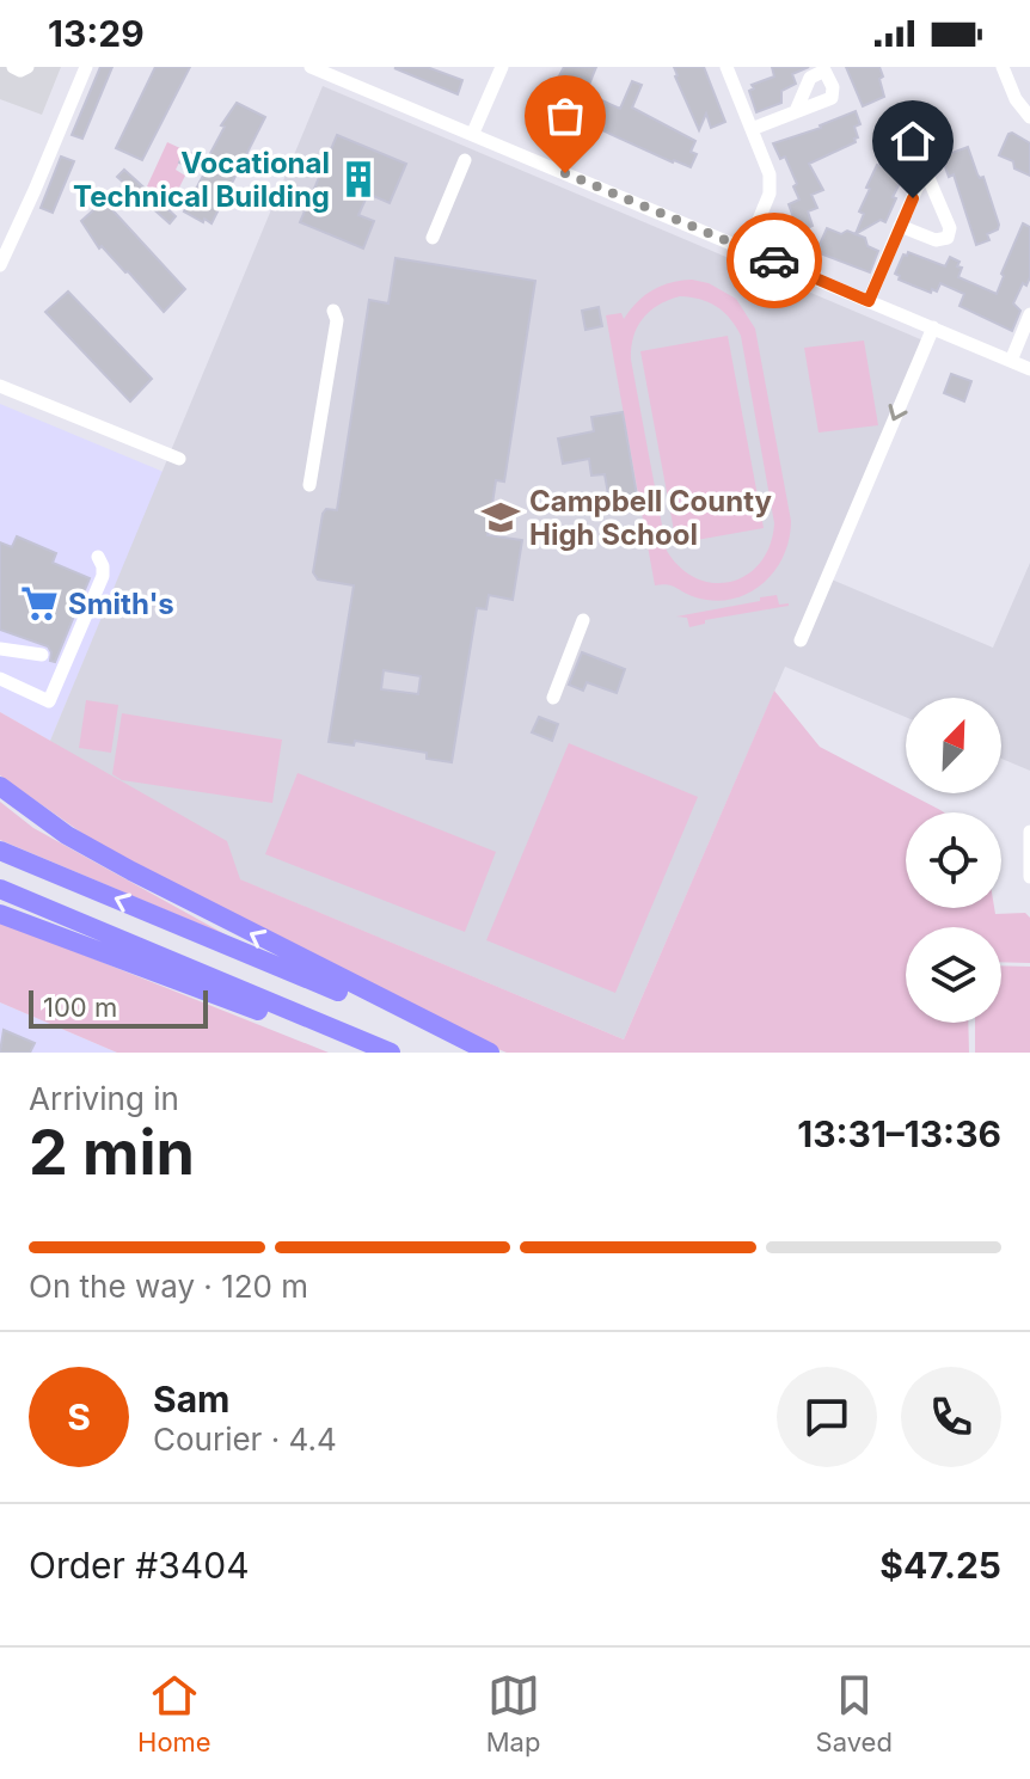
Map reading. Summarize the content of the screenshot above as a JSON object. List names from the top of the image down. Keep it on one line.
{"places":{"building":["Vocational Technical Building"],"school or university":["Campbell County High School"],"supermarket":["Smith's"]},"scale_bar":"100 m","north":"top right","page":{"status":"13:29","scale":"100 m","heading":["2 min","Arriving in","13:31–13:36"],"panel":["Sam","Courier · 4.4","Order #3404","$47.25"],"bar":"On the way · 120 m","round":"S","tabs":["Home","Map","Saved"]}}
